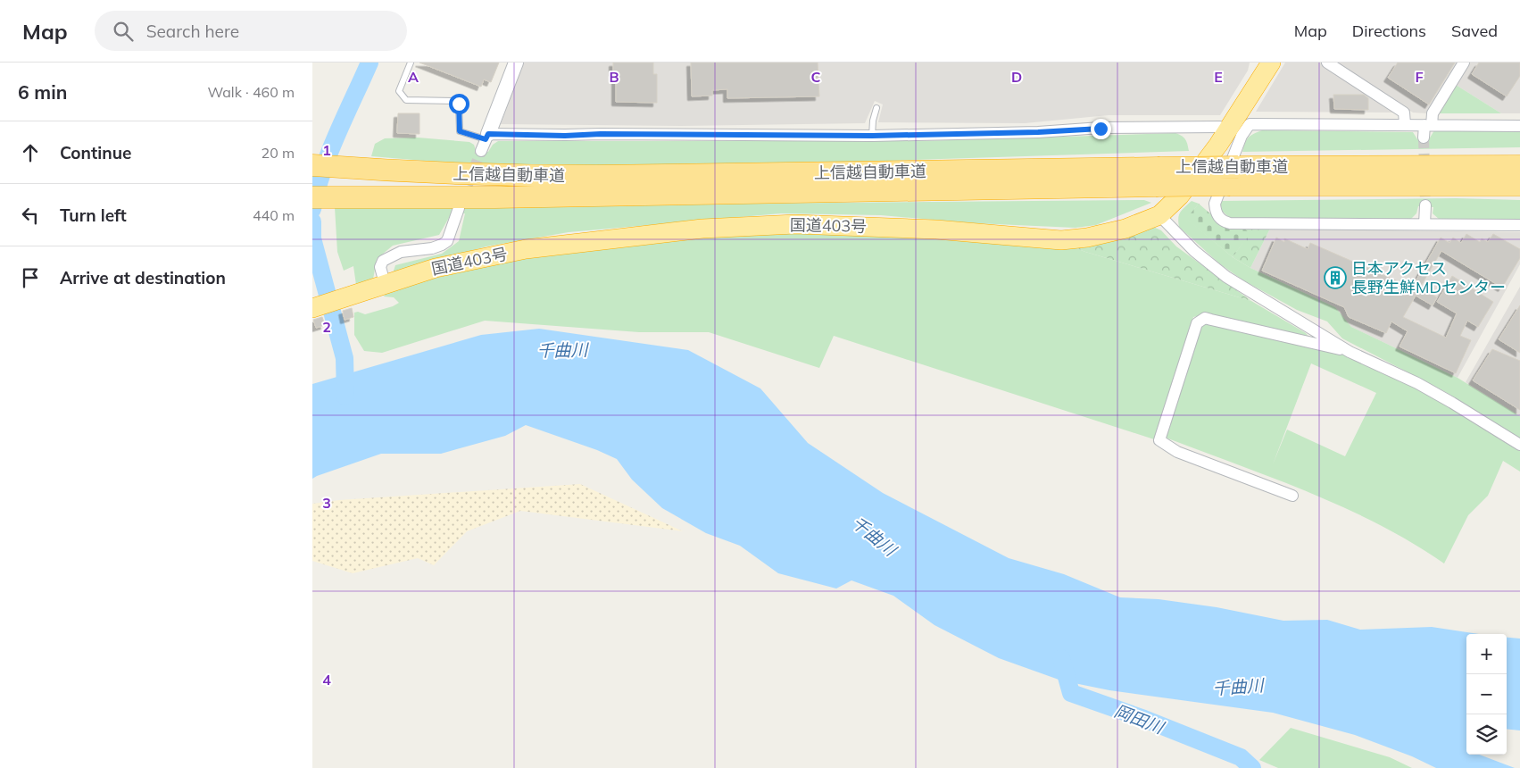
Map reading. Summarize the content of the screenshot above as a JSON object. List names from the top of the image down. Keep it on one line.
{"streets":{"highway":["上信越自動車道","国道403号"]},"water":["千曲川","岡田川"],"places":{"building":["日本アクセス 長野生鮮MDセンター"]},"page":{"header":"Map","search":"Search here","nav":["Map","Directions","Saved"],"heading":["6 min","Walk · 460 m"],"list":[["Continue","20 m"],["Turn left","440 m"],"Arrive at destination"],"map_buttons":["+","−"]},"grid":{"columns":["A","B","C","D","E","F"],"rows":["1","2","3","4"]}}
